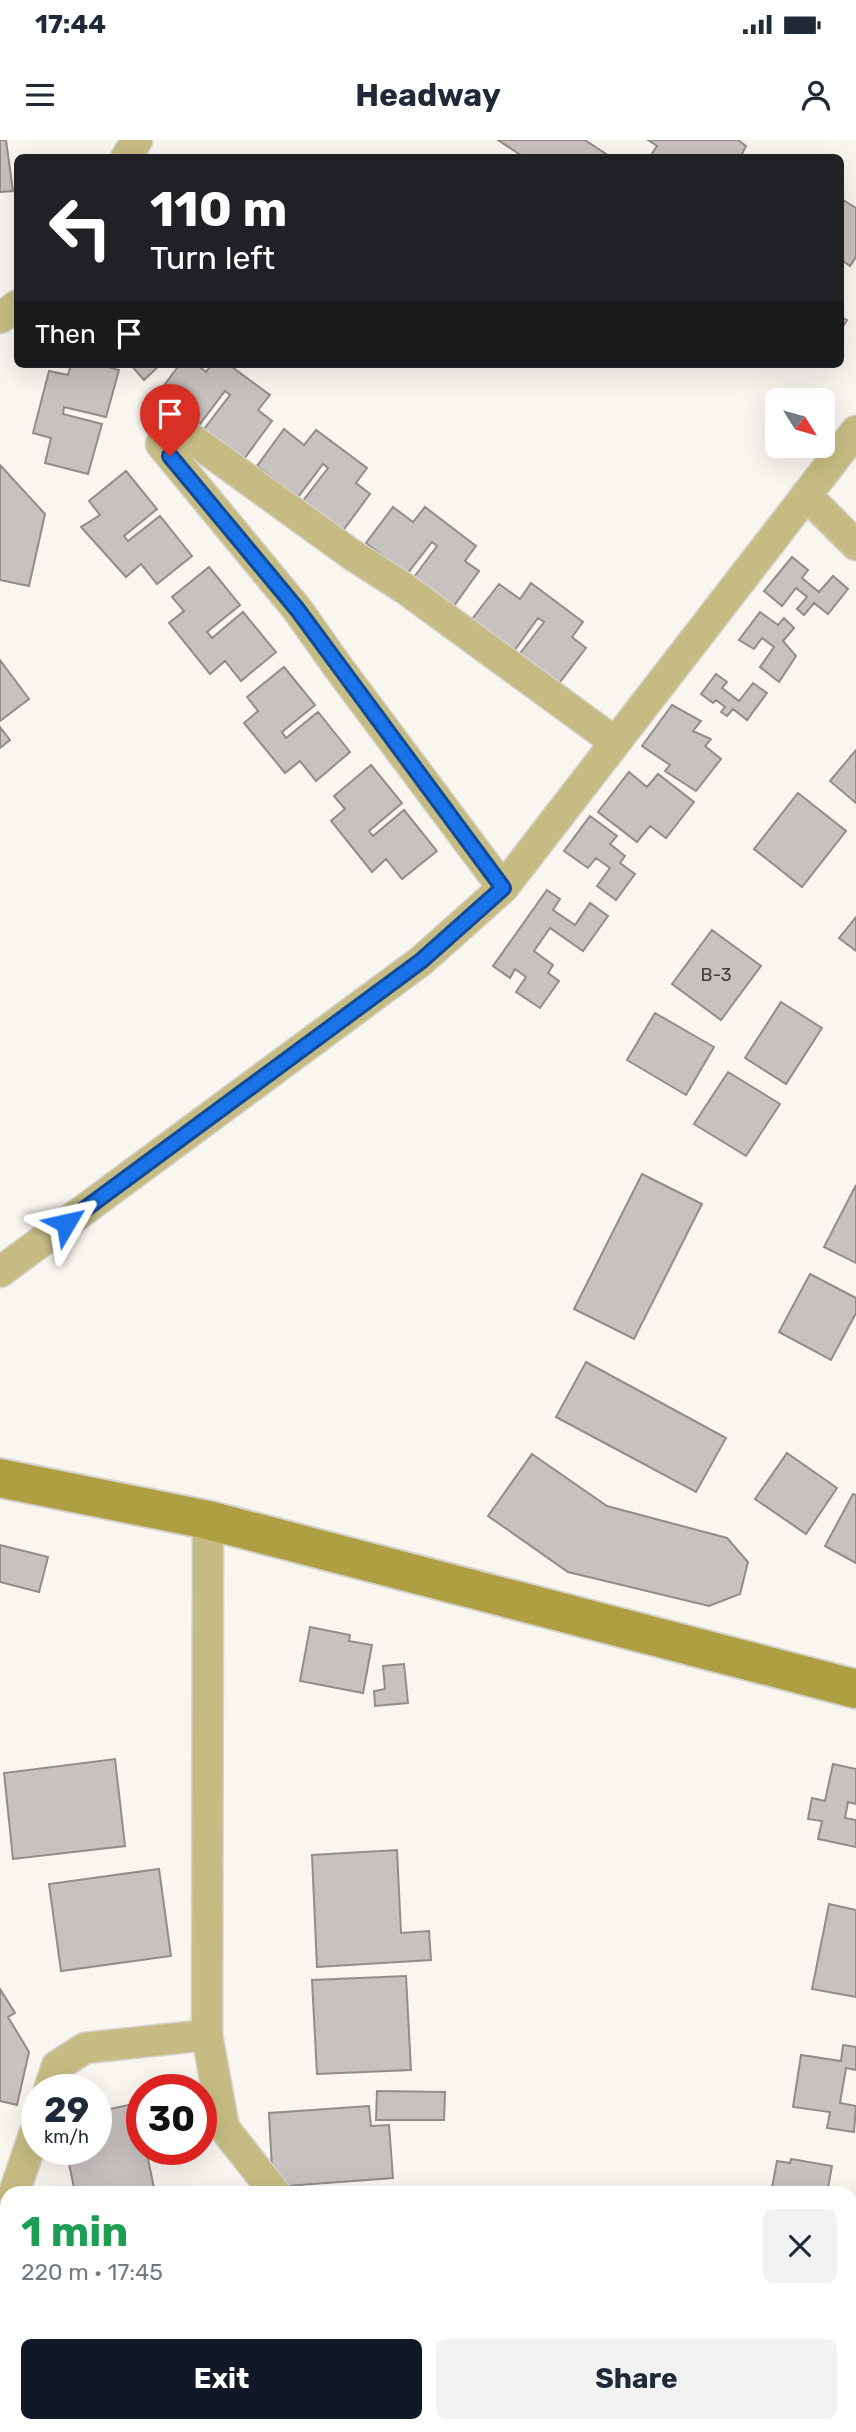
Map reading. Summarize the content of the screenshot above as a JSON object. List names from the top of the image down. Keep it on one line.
{"house_numbers":["B-3"],"north":"bottom right","page":{"status":"17:44","header":"Headway","turn":["110 m","Turn left"],"then":"Then","speed":"29 km/h","limit":"30","heading":["1 min","220 m · 17:45"],"buttons":["Exit","Share"]}}
